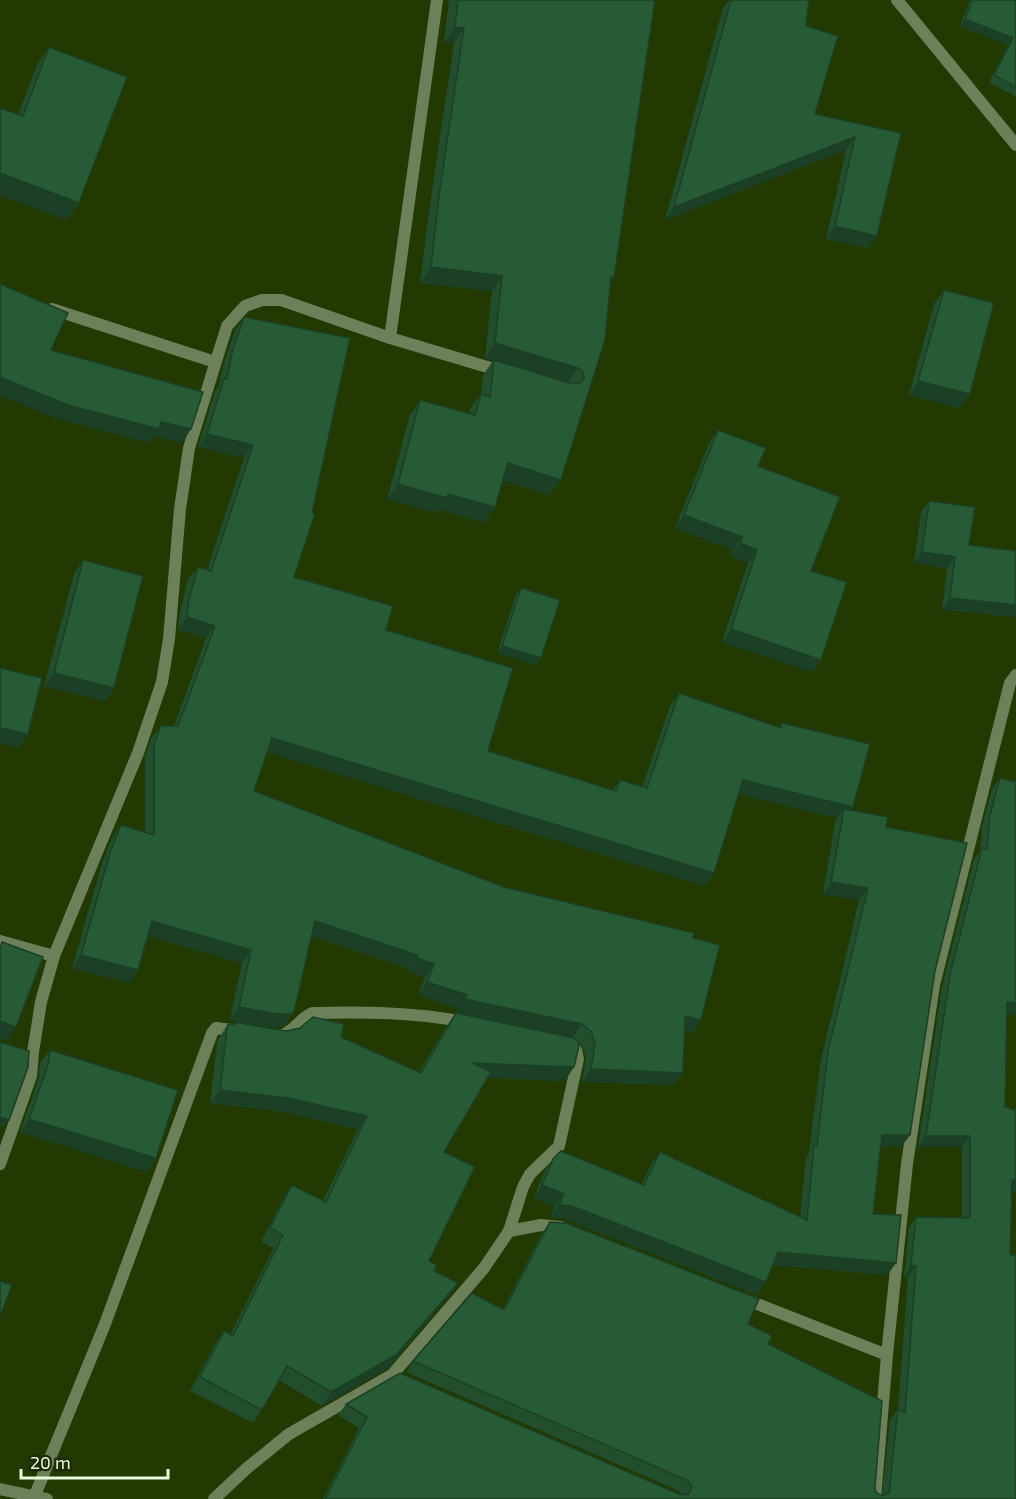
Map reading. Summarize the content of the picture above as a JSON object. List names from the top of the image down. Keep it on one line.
{"scale_bar":"20 m"}
